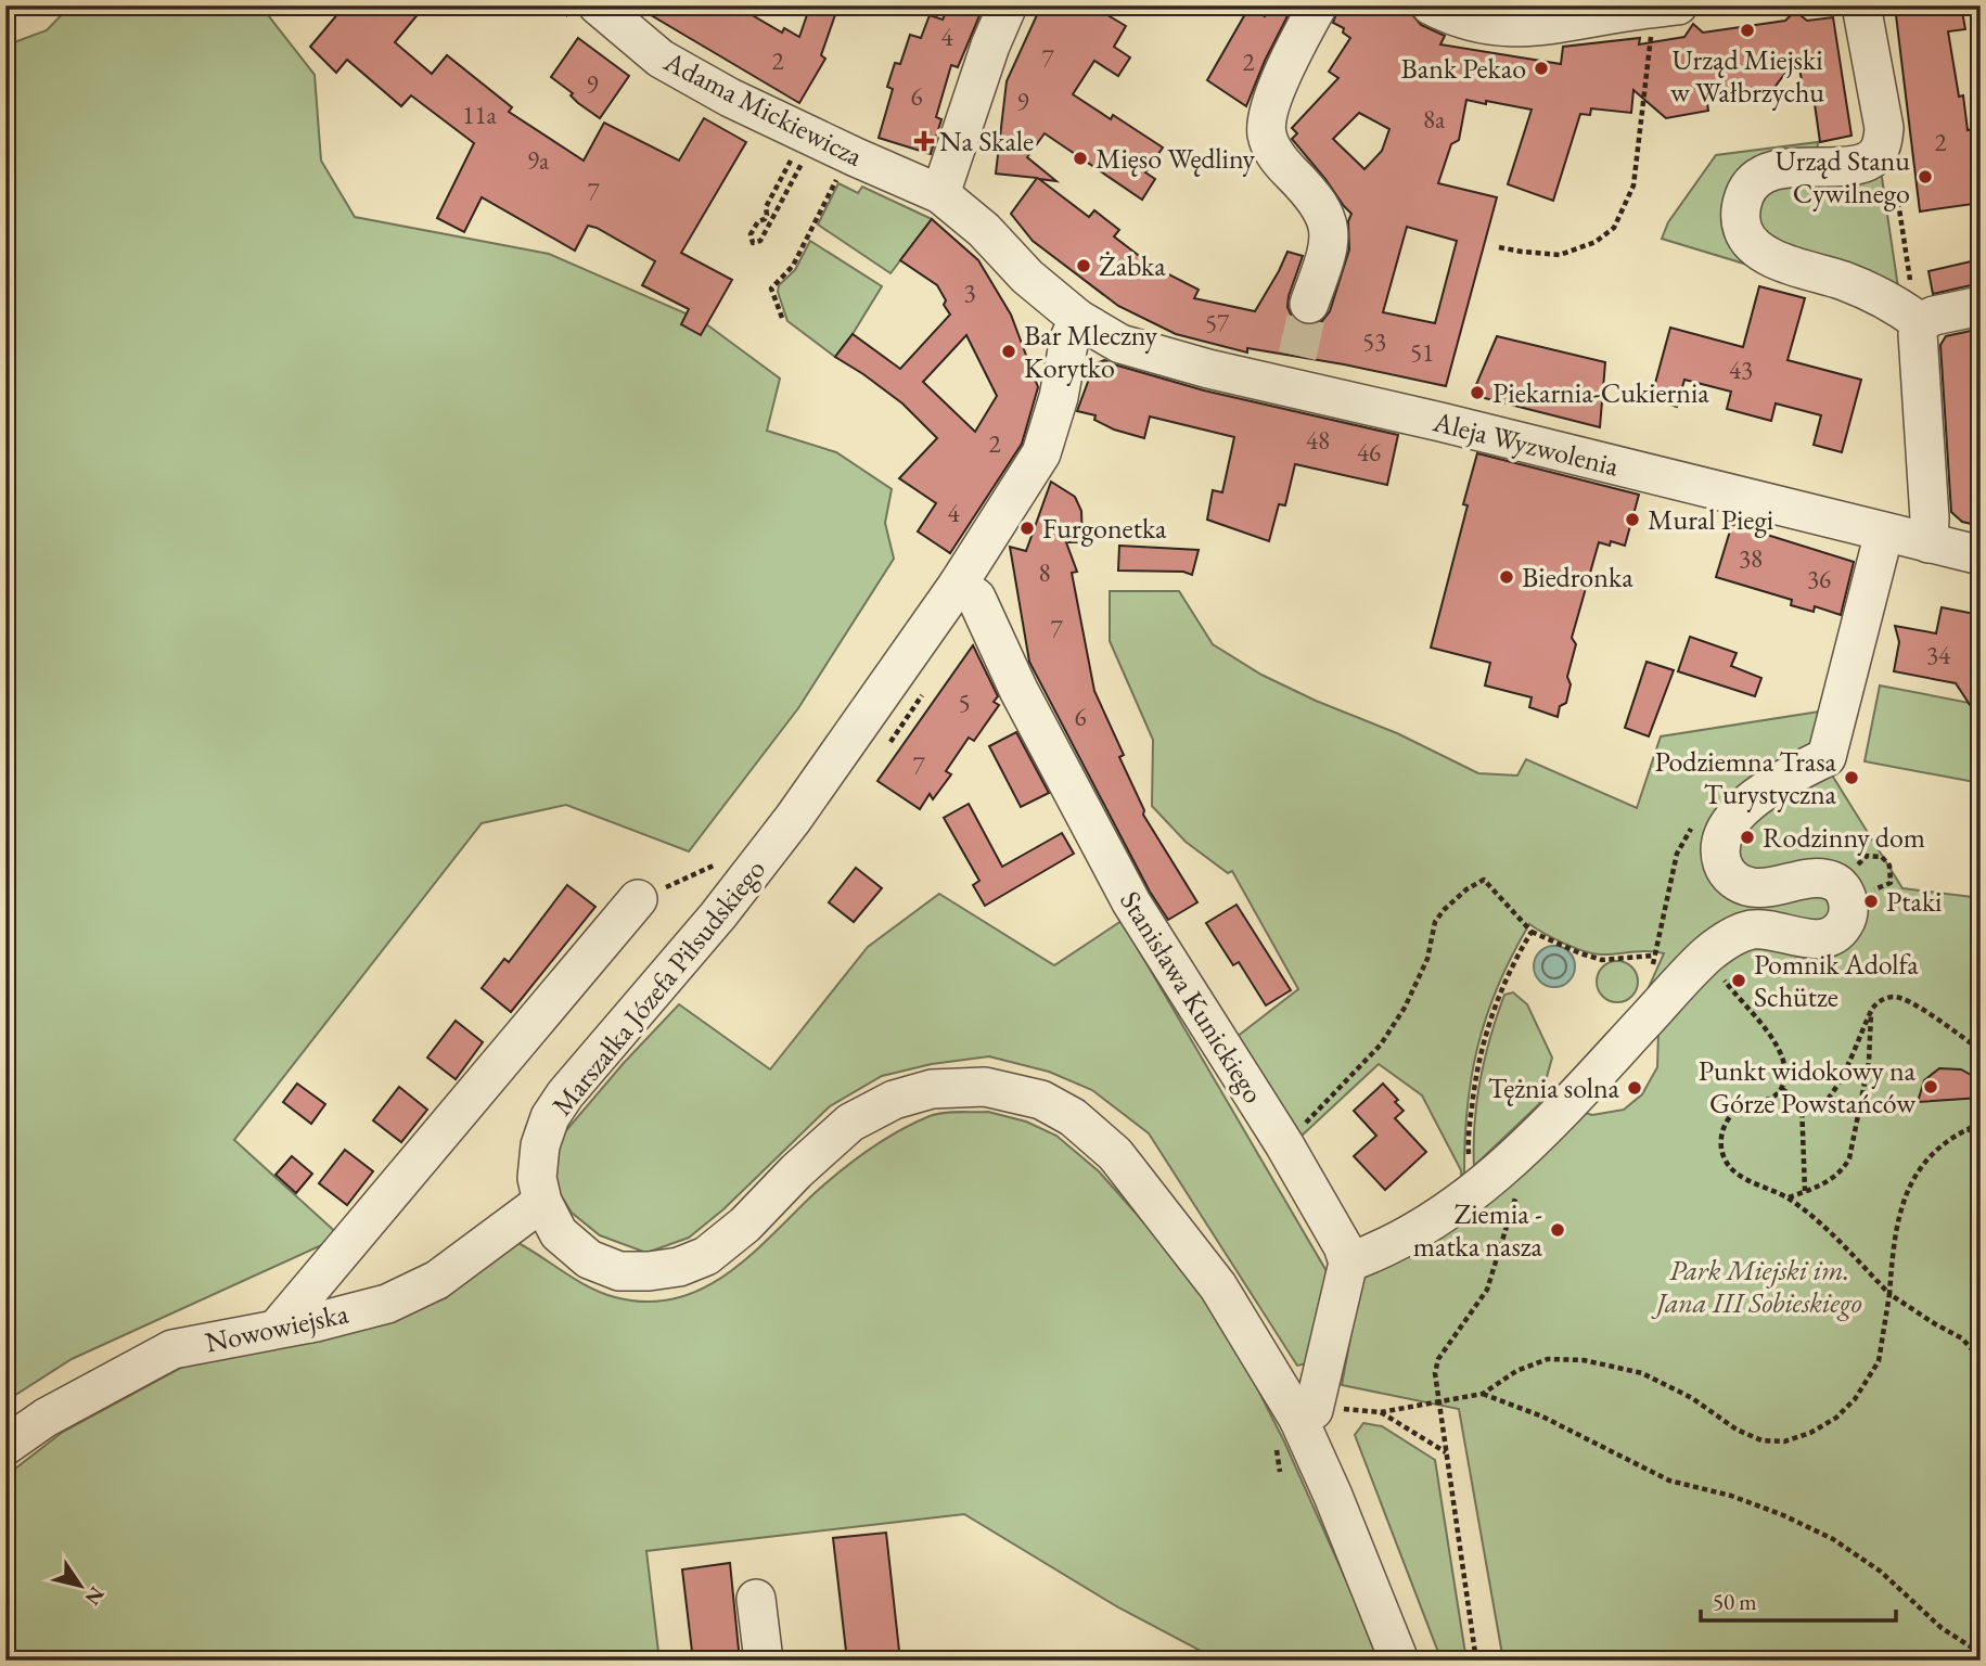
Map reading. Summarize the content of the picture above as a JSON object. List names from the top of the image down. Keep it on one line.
{"streets":{"street":["Adama Mickiewicza","Aleja Wyzwolenia","Marszałka Józefa Piłsudskiego","Stanisława Kunickiego","Nowowiejska"]},"crossings":[["Adama Mickiewicza","Aleja Wyzwolenia"],["Adama Mickiewicza","Marszałka Józefa Piłsudskiego"],["Aleja Wyzwolenia","Marszałka Józefa Piłsudskiego"],["Marszałka Józefa Piłsudskiego","Stanisława Kunickiego"],["Marszałka Józefa Piłsudskiego","Nowowiejska"]],"parks":["Park Miejski im. Jana III Sobieskiego"],"places":{"other":["Urząd Miejski w Wałbrzychu","Bank Pekao","Mięso Wędliny","Urząd Stanu Cywilnego","Żabka","Bar Mleczny Korytko","Piekarnia-Cukiernia","Mural Piegi","Furgonetka","Biedronka","Podziemna Trasa Turystyczna","Rodzinny dom","Ptaki","Pomnik Adolfa Schütze","Punkt widokowy na Górze Powstańców","Tężnia solna","Ziemia - matka nasza"],"health":["Na Skale"]},"house_numbers":["4","7","2","2","9","6","9","11a","8a","2","9a","7","3","57","53","51","43","48","2","46","4","38","8","36","7","34","5","6","7"],"scale_bar":"50 m","north":"bottom right"}
